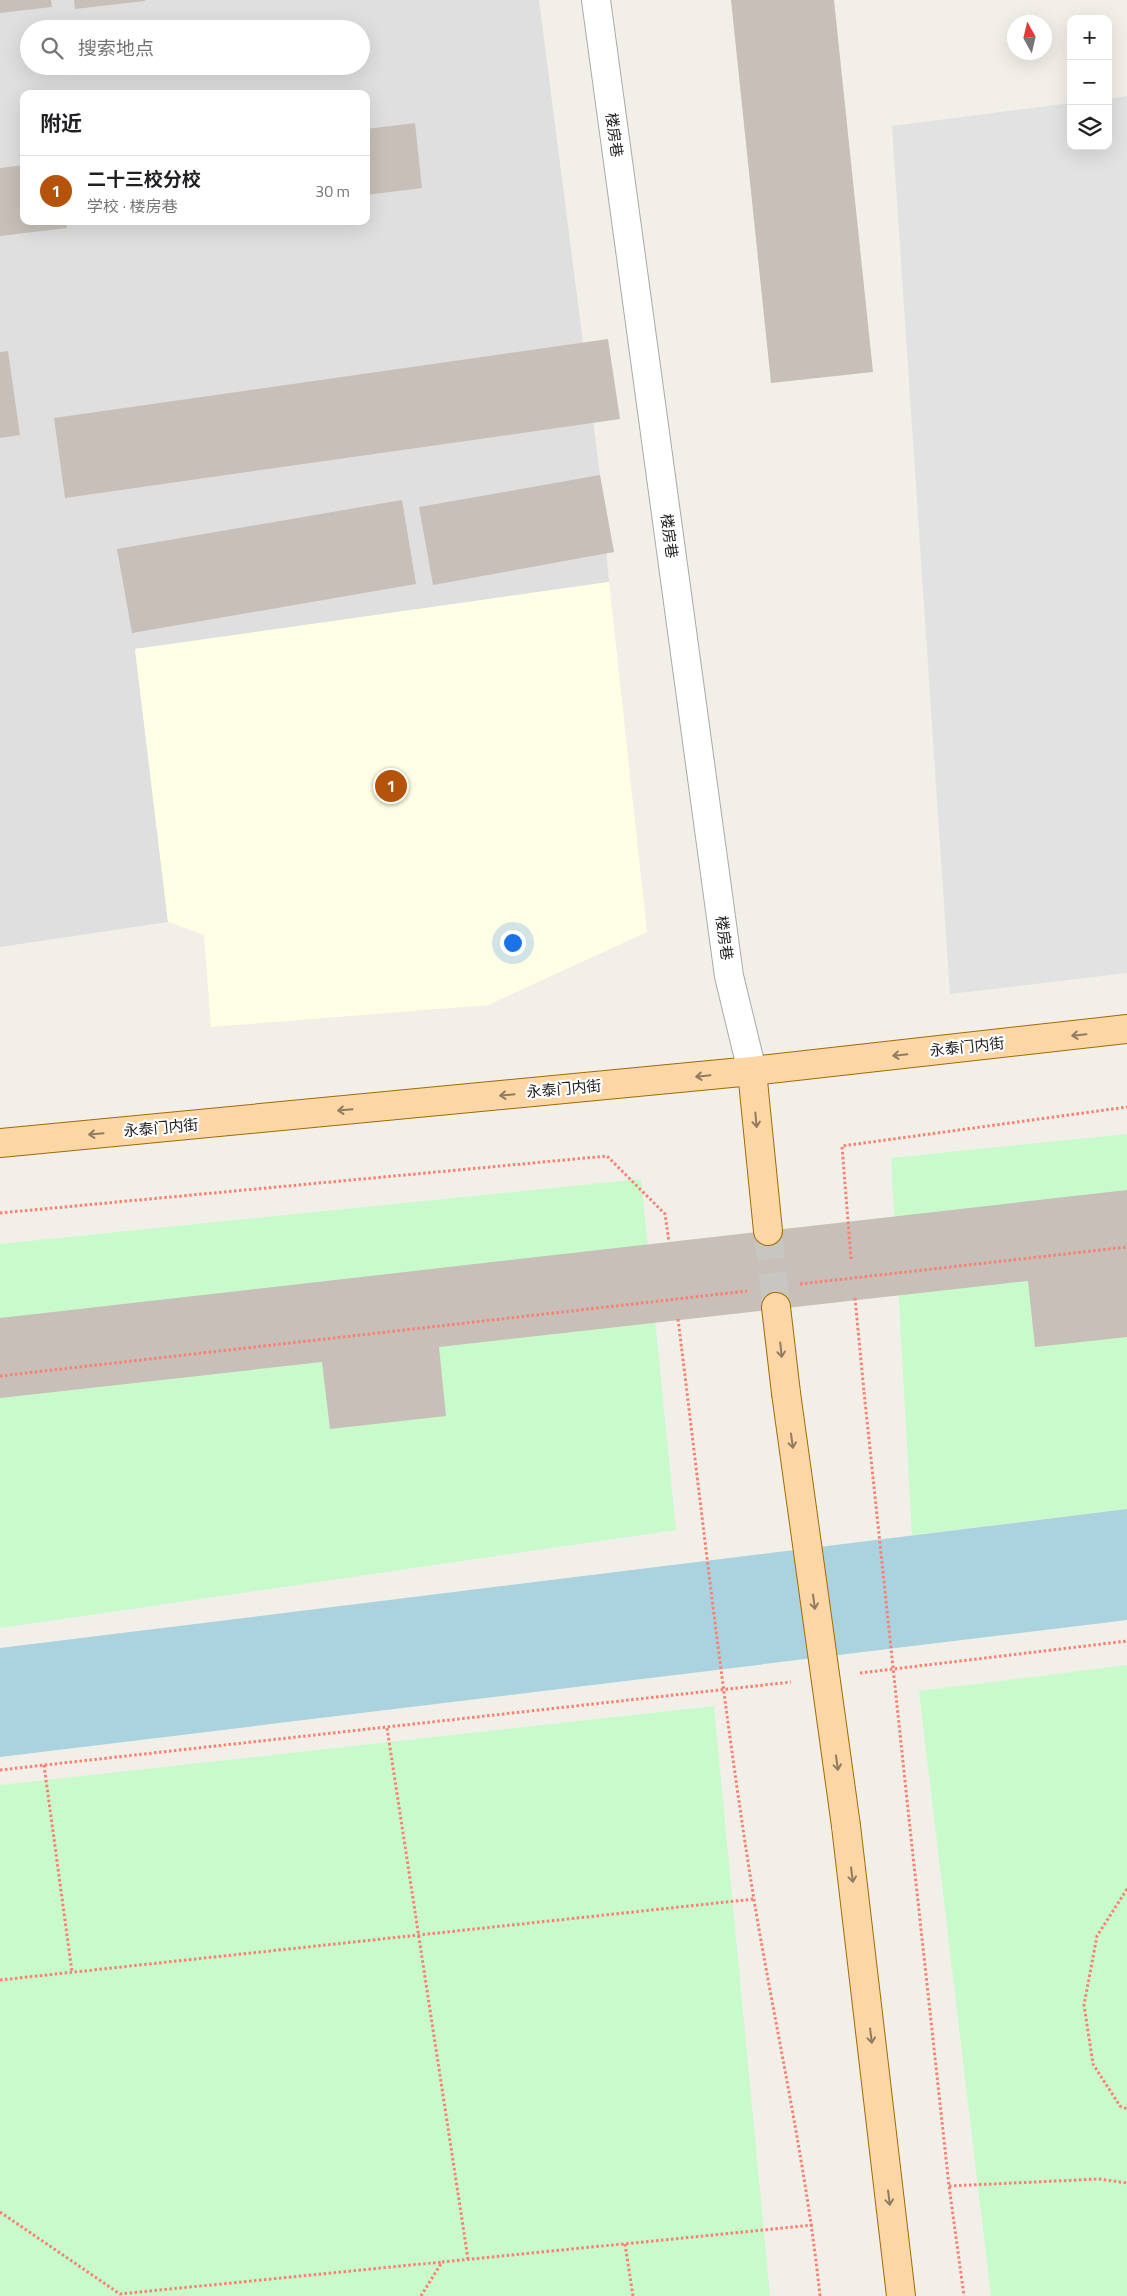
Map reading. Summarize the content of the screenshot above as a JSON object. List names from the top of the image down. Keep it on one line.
{"streets":{"main road":["永泰门内街"],"street":["楼房巷"]},"crossings":[["楼房巷","永泰门内街"]],"one_way":["永泰门内街"],"north":"top","page":{"map_buttons":["+","−"],"search":"搜索地点","heading":"附近","list":[{"mark":"1","name":"二十三校分校","note":"学校 · 楼房巷","value":"30 m"}],"pins":"1"}}
